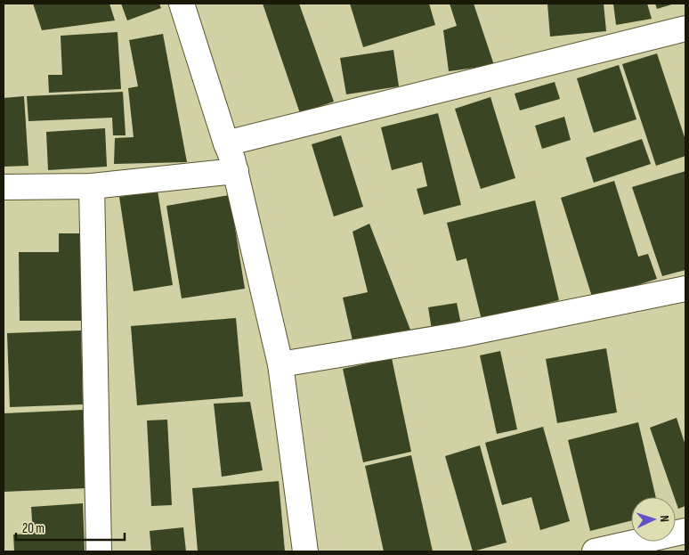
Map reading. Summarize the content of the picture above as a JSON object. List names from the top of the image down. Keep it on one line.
{"scale_bar":"20 m","north":"right"}
